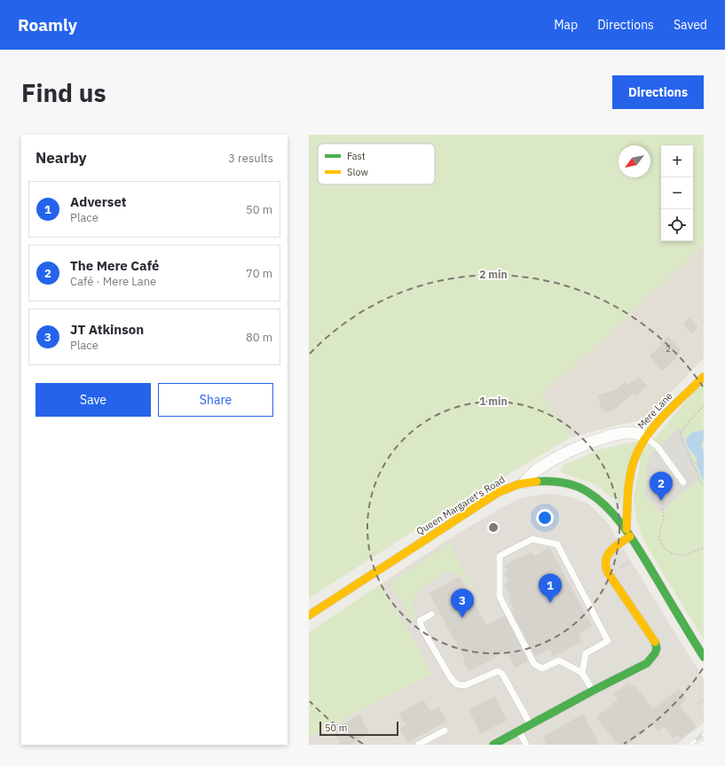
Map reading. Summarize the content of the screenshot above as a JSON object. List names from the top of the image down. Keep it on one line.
{"streets":{"street":["Mere Lane","Queen Margaret's Road"]},"crossings":[["Mere Lane","Queen Margaret's Road"]],"house_numbers":["2"],"legend":["Fast","Slow"],"scale_bar":"50 m","north":"bottom left","page":{"header":"Roamly","nav":["Map","Directions","Saved"],"buttons":["Directions",["Save","Share"]],"title":"Find us","heading":["Nearby","3 results"],"map_buttons":["+","−"],"list":[{"mark":"1","name":"Adverset","note":"Place","value":"50 m"},{"mark":"2","name":"The Mere Café","note":"Café · Mere Lane","value":"70 m"},{"mark":"3","name":"JT Atkinson","note":"Place","value":"80 m"}],"pins":["2","1","3"],"scale":"50 m"},"rings":["2 min","1 min"]}
